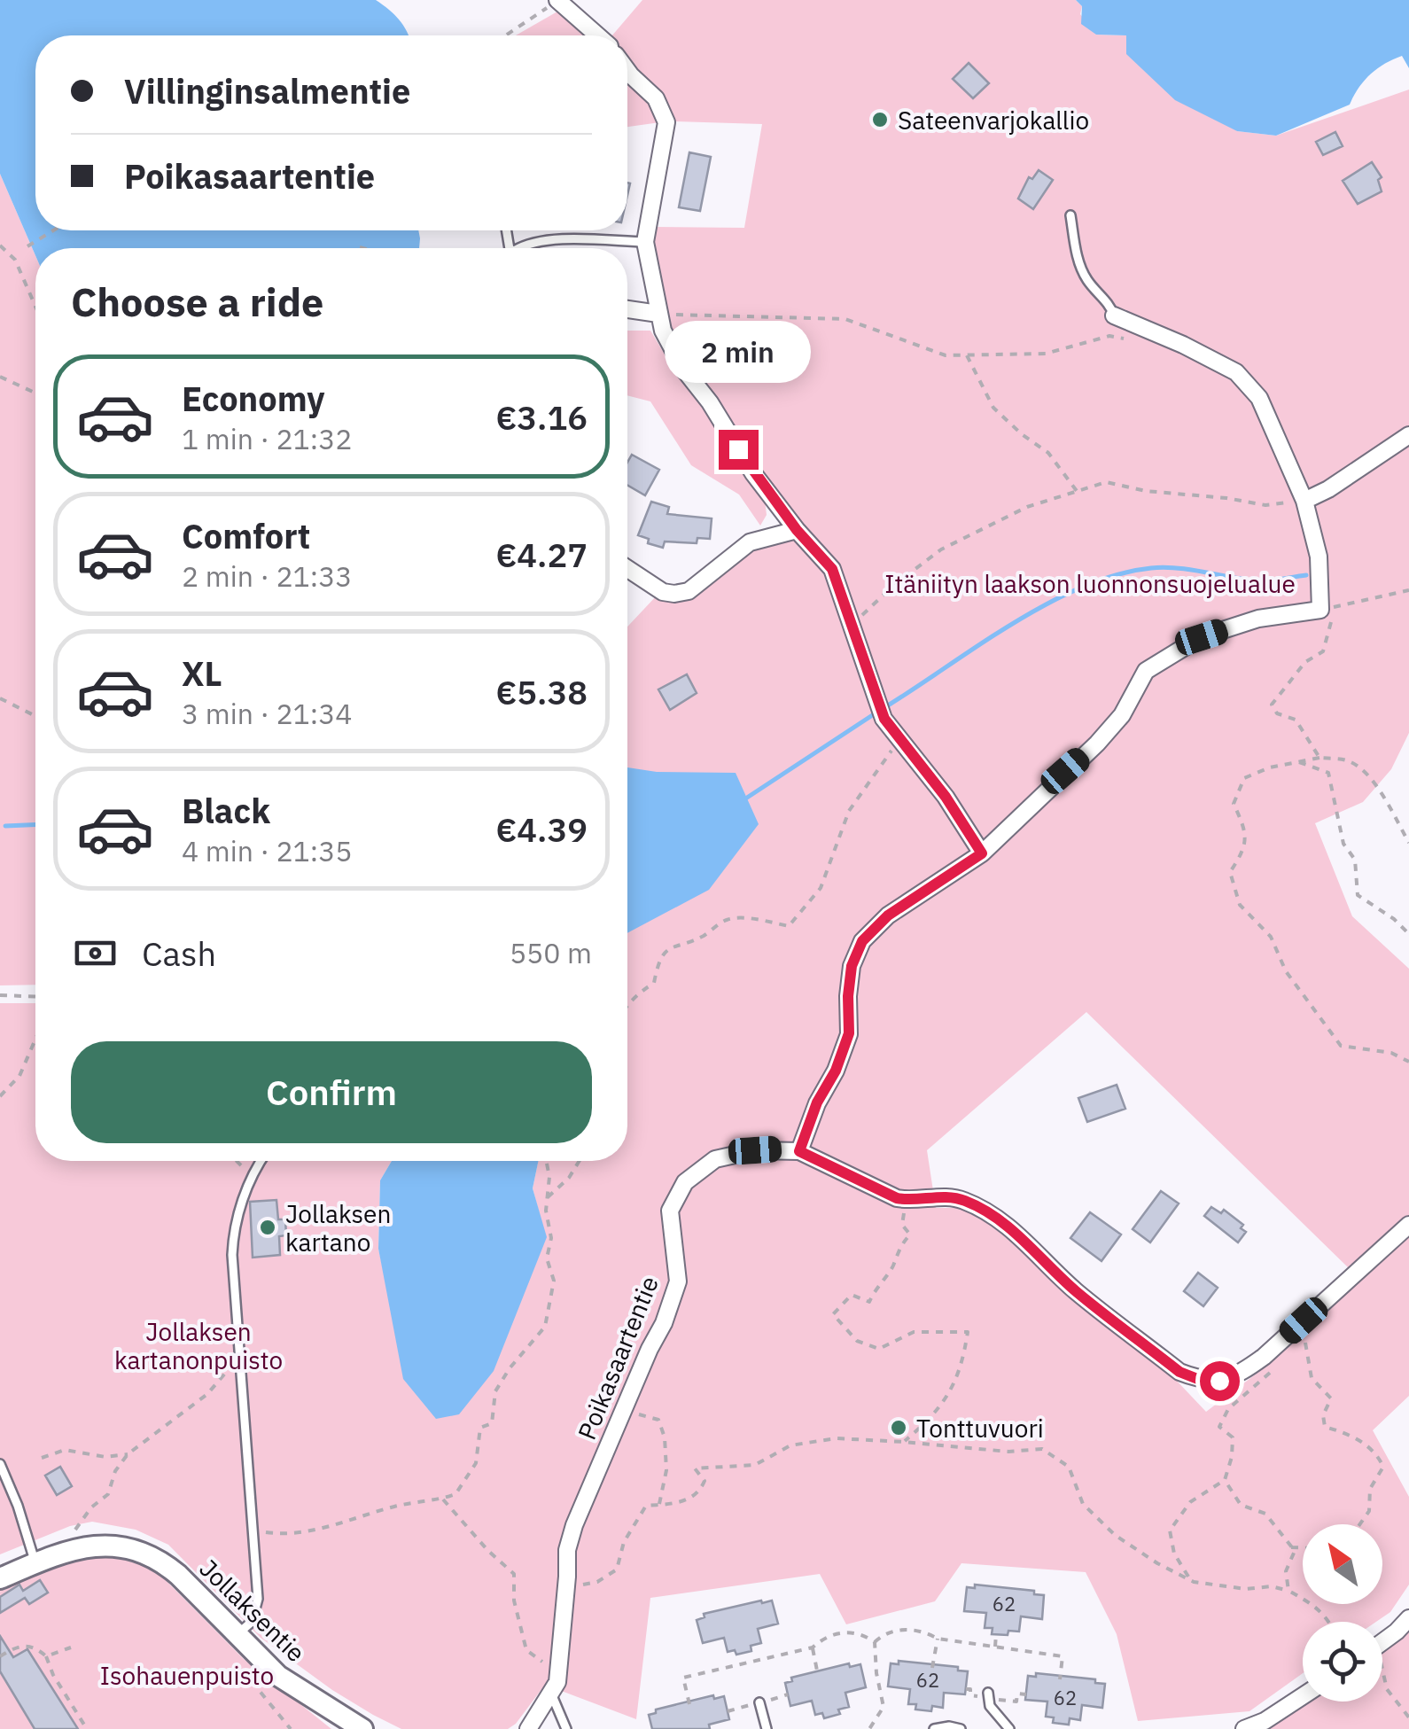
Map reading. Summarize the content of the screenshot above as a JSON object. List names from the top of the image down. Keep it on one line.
{"streets":{"street":["Poikasaartentie","Jollaksentie"]},"parks":["Itäniityn laakson luonnonsuojelualue","Jollaksen kartanonpuisto","Isohauenpuisto"],"places":["Sateenvarjokallio","Jollaksen kartano","Tonttuvuori"],"house_numbers":["62","62","62"],"north":"top left","page":{"banner":["Villinginsalmentie","Poikasaartentie"],"heading":"Choose a ride","bubble":"2 min","list":[{"name":"Economy","note":"1 min · 21:32","value":"€3.16"},{"name":"Comfort","note":"2 min · 21:33","value":"€4.27"},{"name":"XL","note":"3 min · 21:34","value":"€5.38"},{"name":"Black","note":"4 min · 21:35","value":"€4.39"}],"pay":["Cash","550 m"],"buttons":"Confirm"}}
